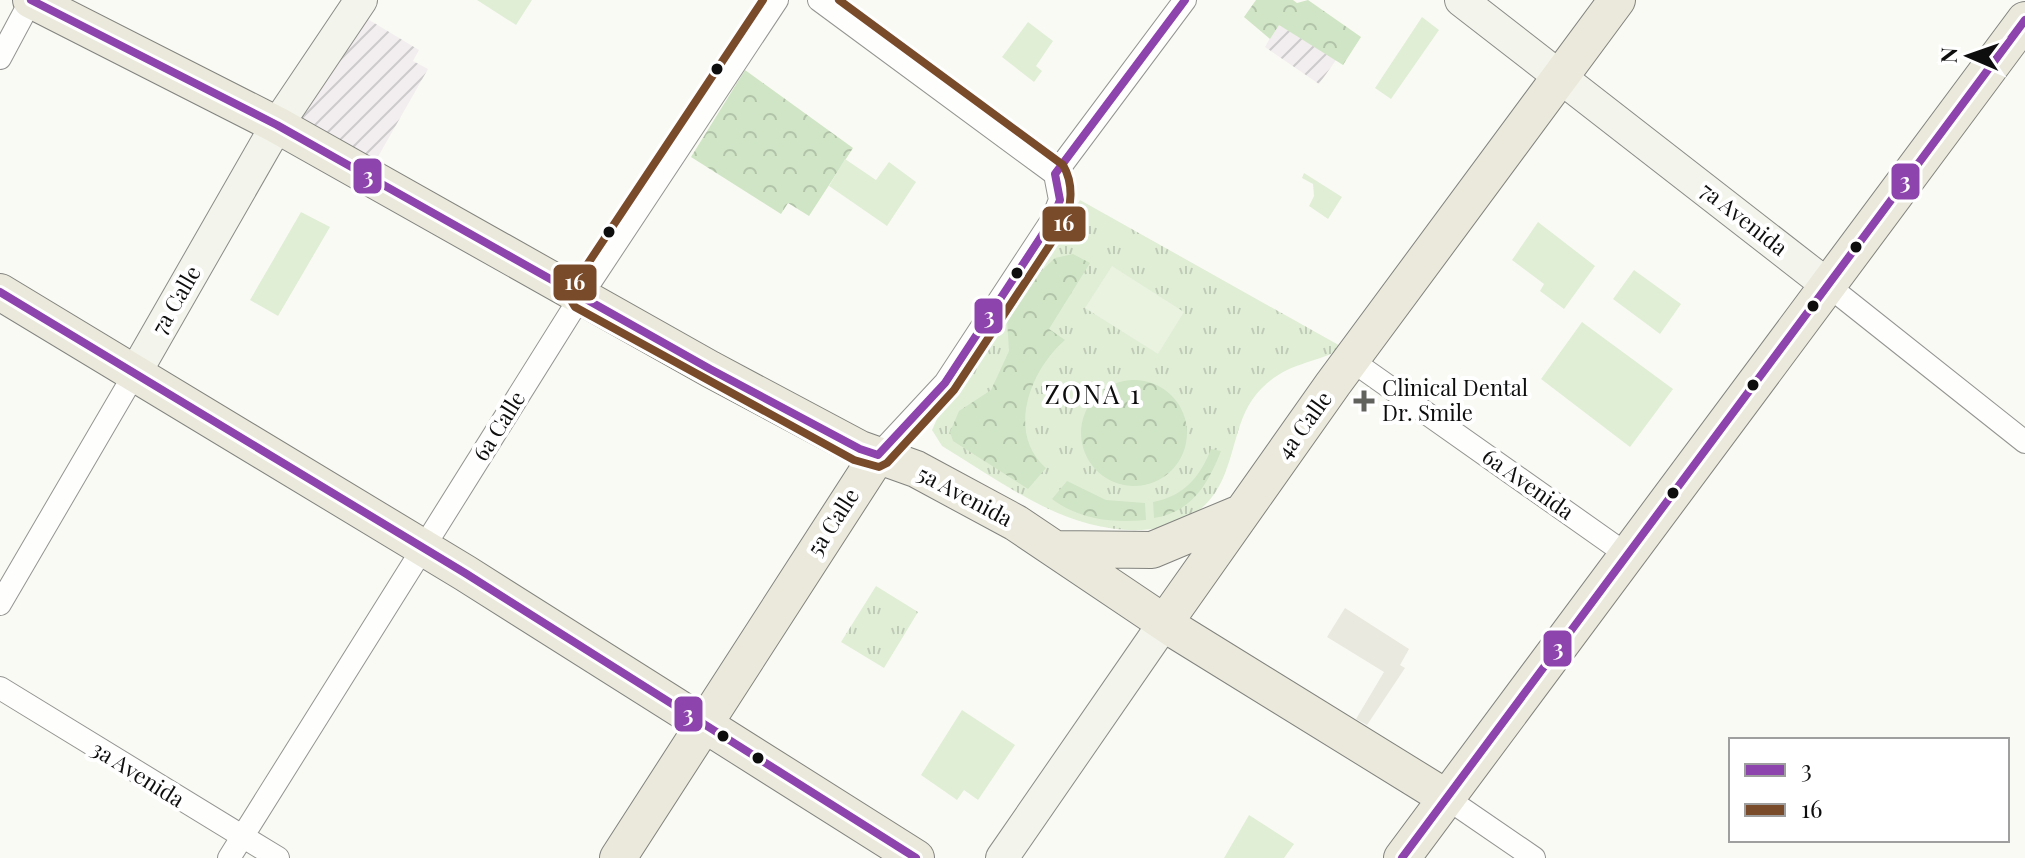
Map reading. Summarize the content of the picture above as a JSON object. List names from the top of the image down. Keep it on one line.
{"streets":{"main road":["7a Avenida","7a Calle","4a Calle","5a Avenida","5a Calle"],"street":["6a Calle","6a Avenida","3a Avenida"]},"crossings":[["7a Avenida","4a Calle"],["7a Calle","5a Avenida"],["4a Calle","6a Avenida"],["4a Calle","5a Avenida"],["6a Calle","5a Avenida"],["6a Calle","3a Avenida"],["5a Avenida","5a Calle"]],"districts":["ZONA 1"],"places":{"health":["Clinical Dental Dr. Smile"]},"lines":["transit line 3","transit line 16"],"legend":["3","16"],"north":"left"}
